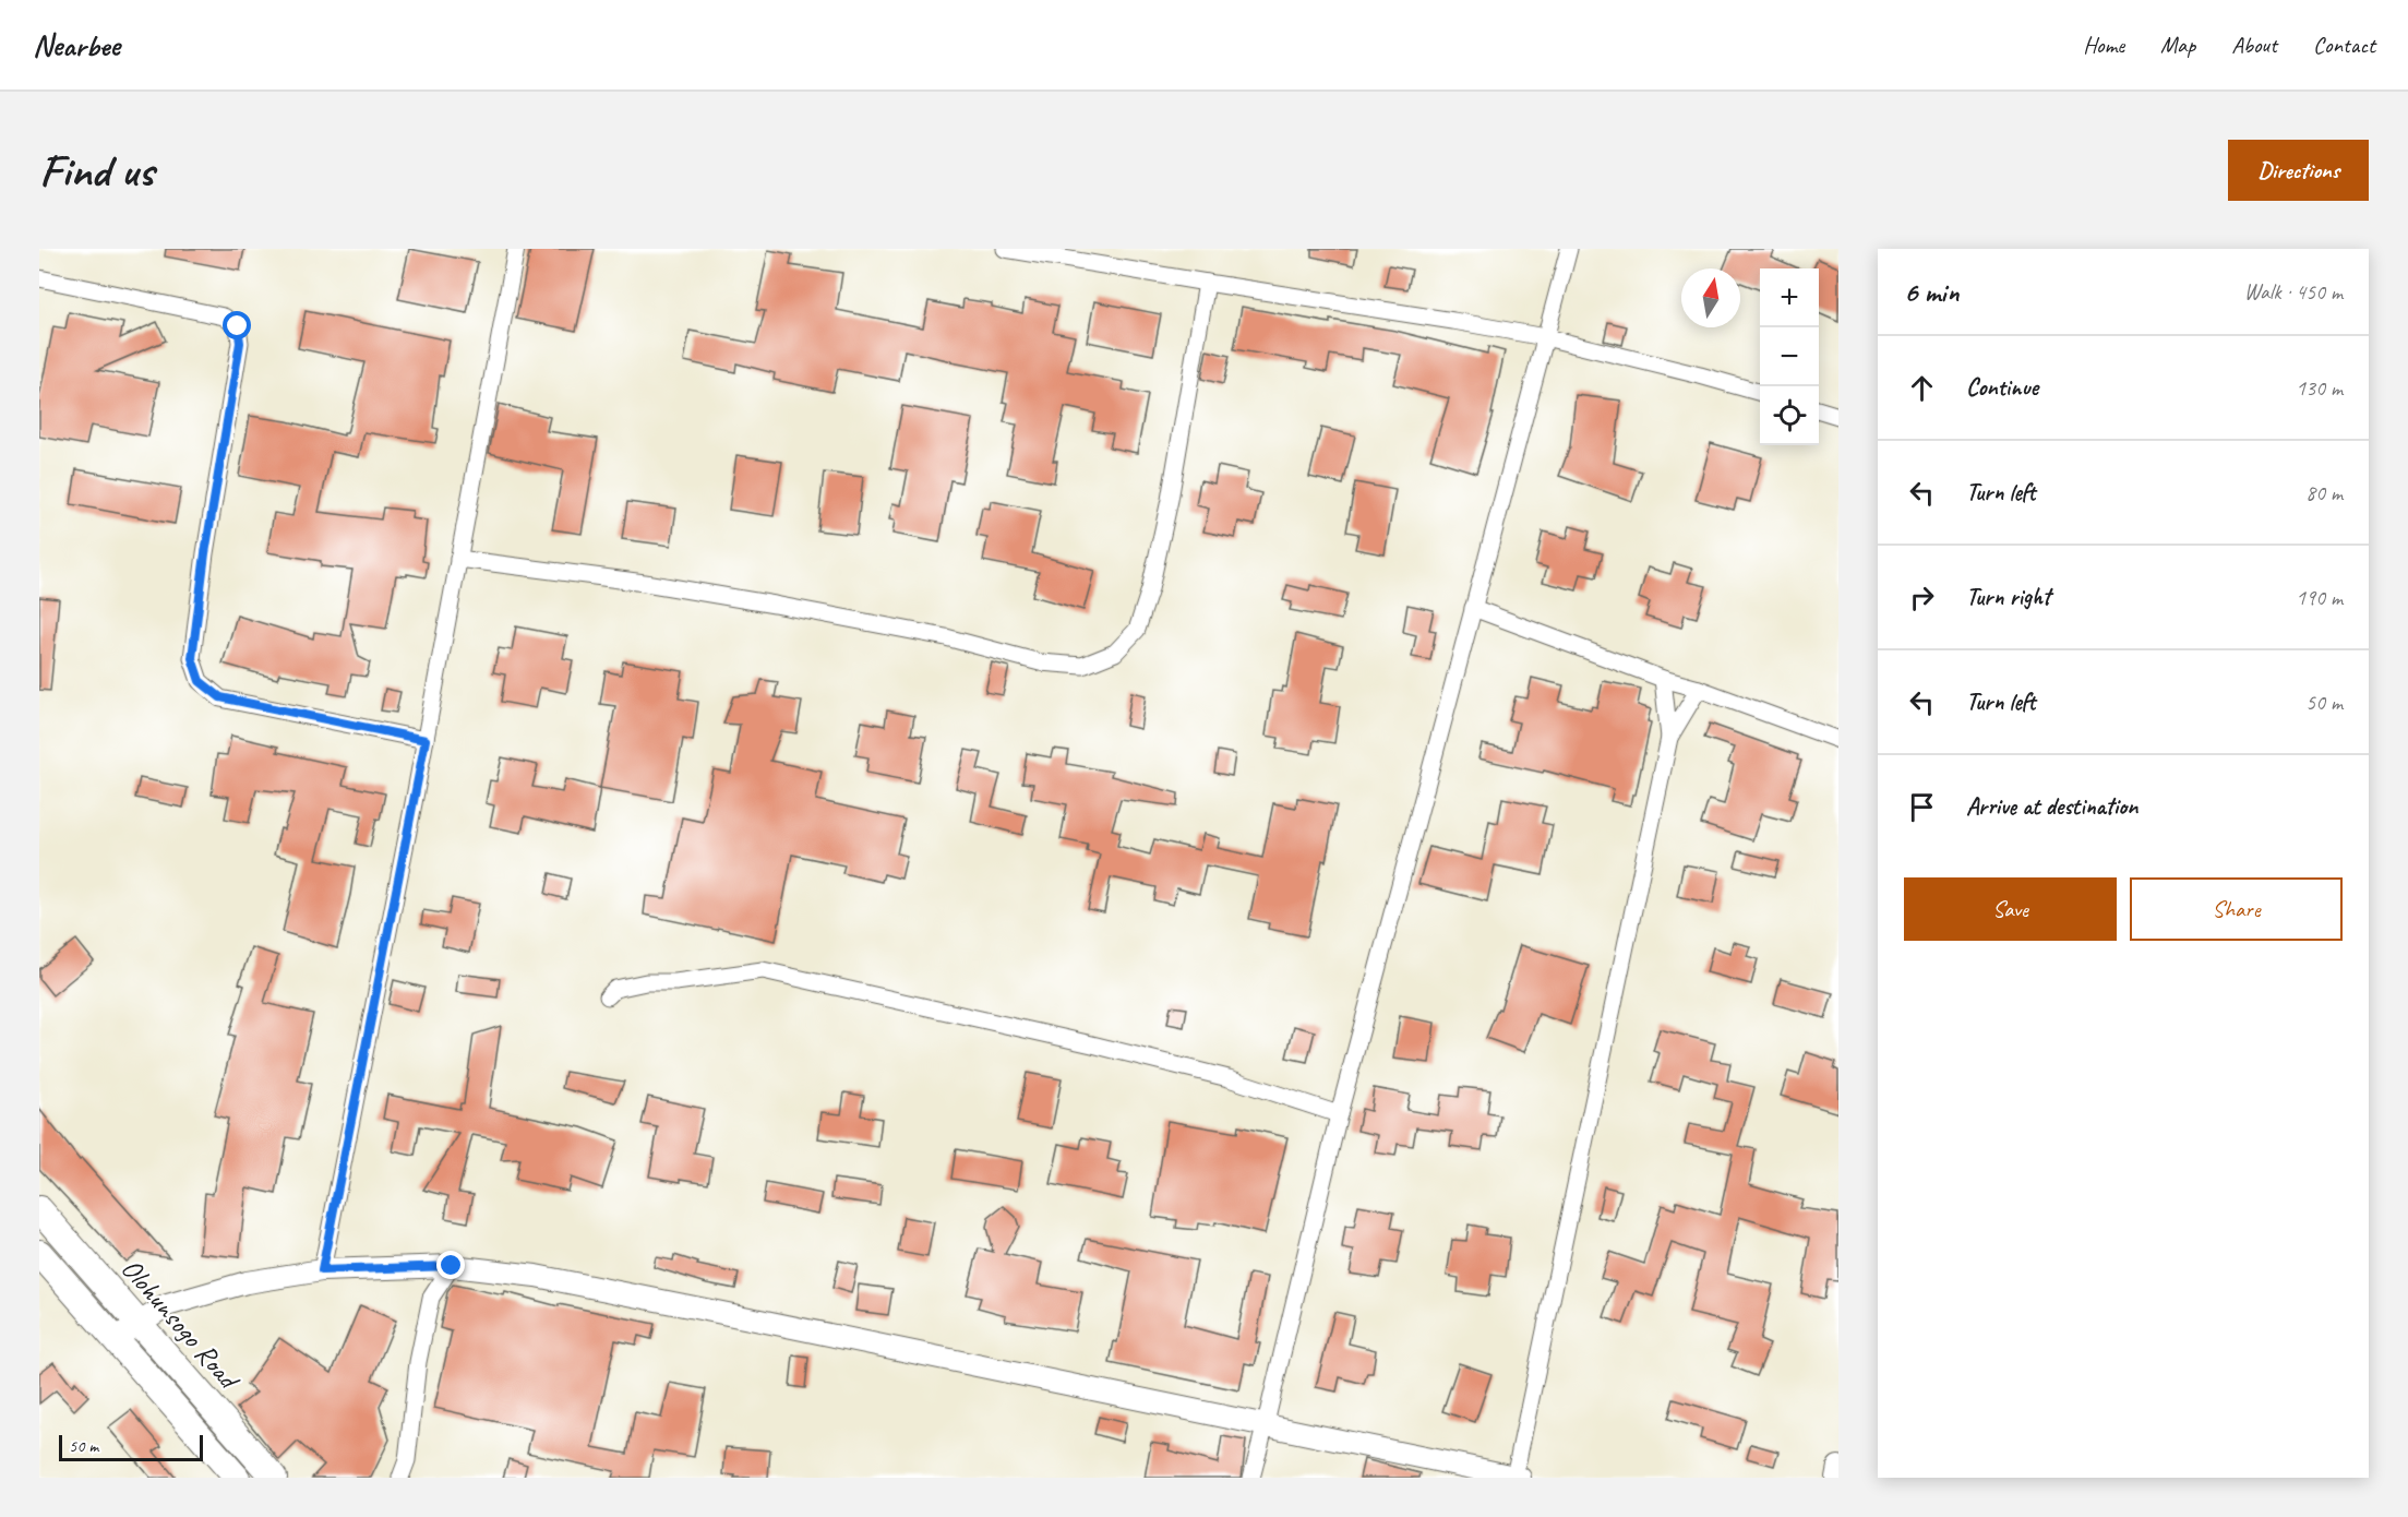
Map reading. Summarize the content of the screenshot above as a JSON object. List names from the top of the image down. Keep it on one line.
{"streets":{"main road":["Olohunsogo Road"]},"scale_bar":"50 m","north":"top","page":{"header":"Nearbee","nav":["Home","Map","About","Contact"],"buttons":["Directions",["Save","Share"]],"title":"Find us","heading":["6 min","Walk · 450 m"],"map_buttons":["+","−"],"list":[["Continue","130 m"],["Turn left","80 m"],["Turn right","190 m"],["Turn left","50 m"],"Arrive at destination"],"scale":"50 m"}}
